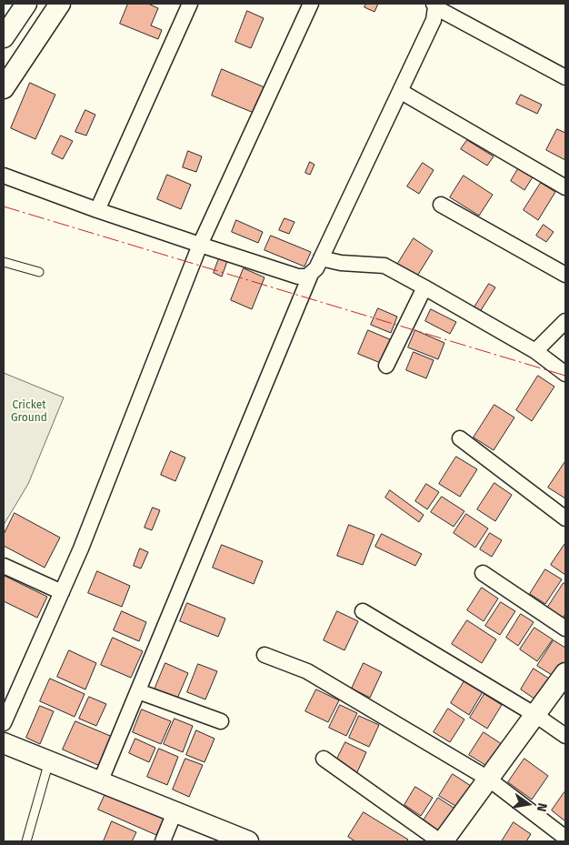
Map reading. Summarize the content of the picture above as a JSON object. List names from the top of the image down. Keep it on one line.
{"parks":["Cricket Ground"],"north":"right"}
